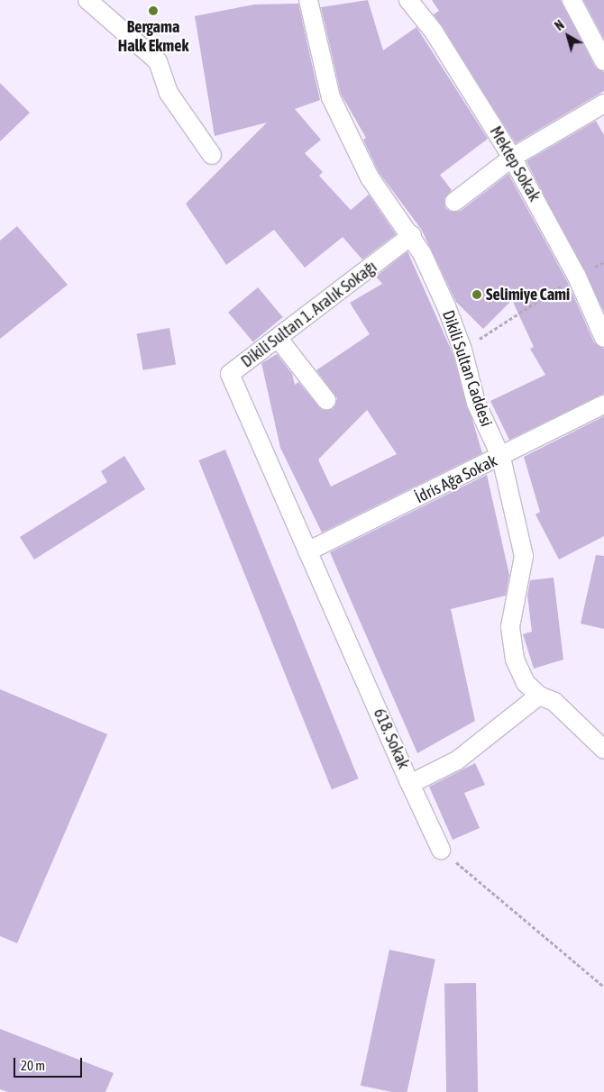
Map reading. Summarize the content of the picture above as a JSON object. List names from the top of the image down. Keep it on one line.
{"streets":{"street":["Mektep Sokak","Dikili Sultan 1. Aralık Sokağı","Dikili Sultan Caddesi","İdris Ağa Sokak","618. Sokak"]},"crossings":[["Dikili Sultan 1. Aralık Sokağı","Dikili Sultan Caddesi"],["Dikili Sultan 1. Aralık Sokağı","İdris Ağa Sokak"],["Dikili Sultan 1. Aralık Sokağı","618. Sokak"],["Dikili Sultan Caddesi","İdris Ağa Sokak"],["Dikili Sultan Caddesi","618. Sokak"],["İdris Ağa Sokak","618. Sokak"]],"places":["Bergama Halk Ekmek","Selimiye Cami"],"scale_bar":"20 m","north":"top left"}
